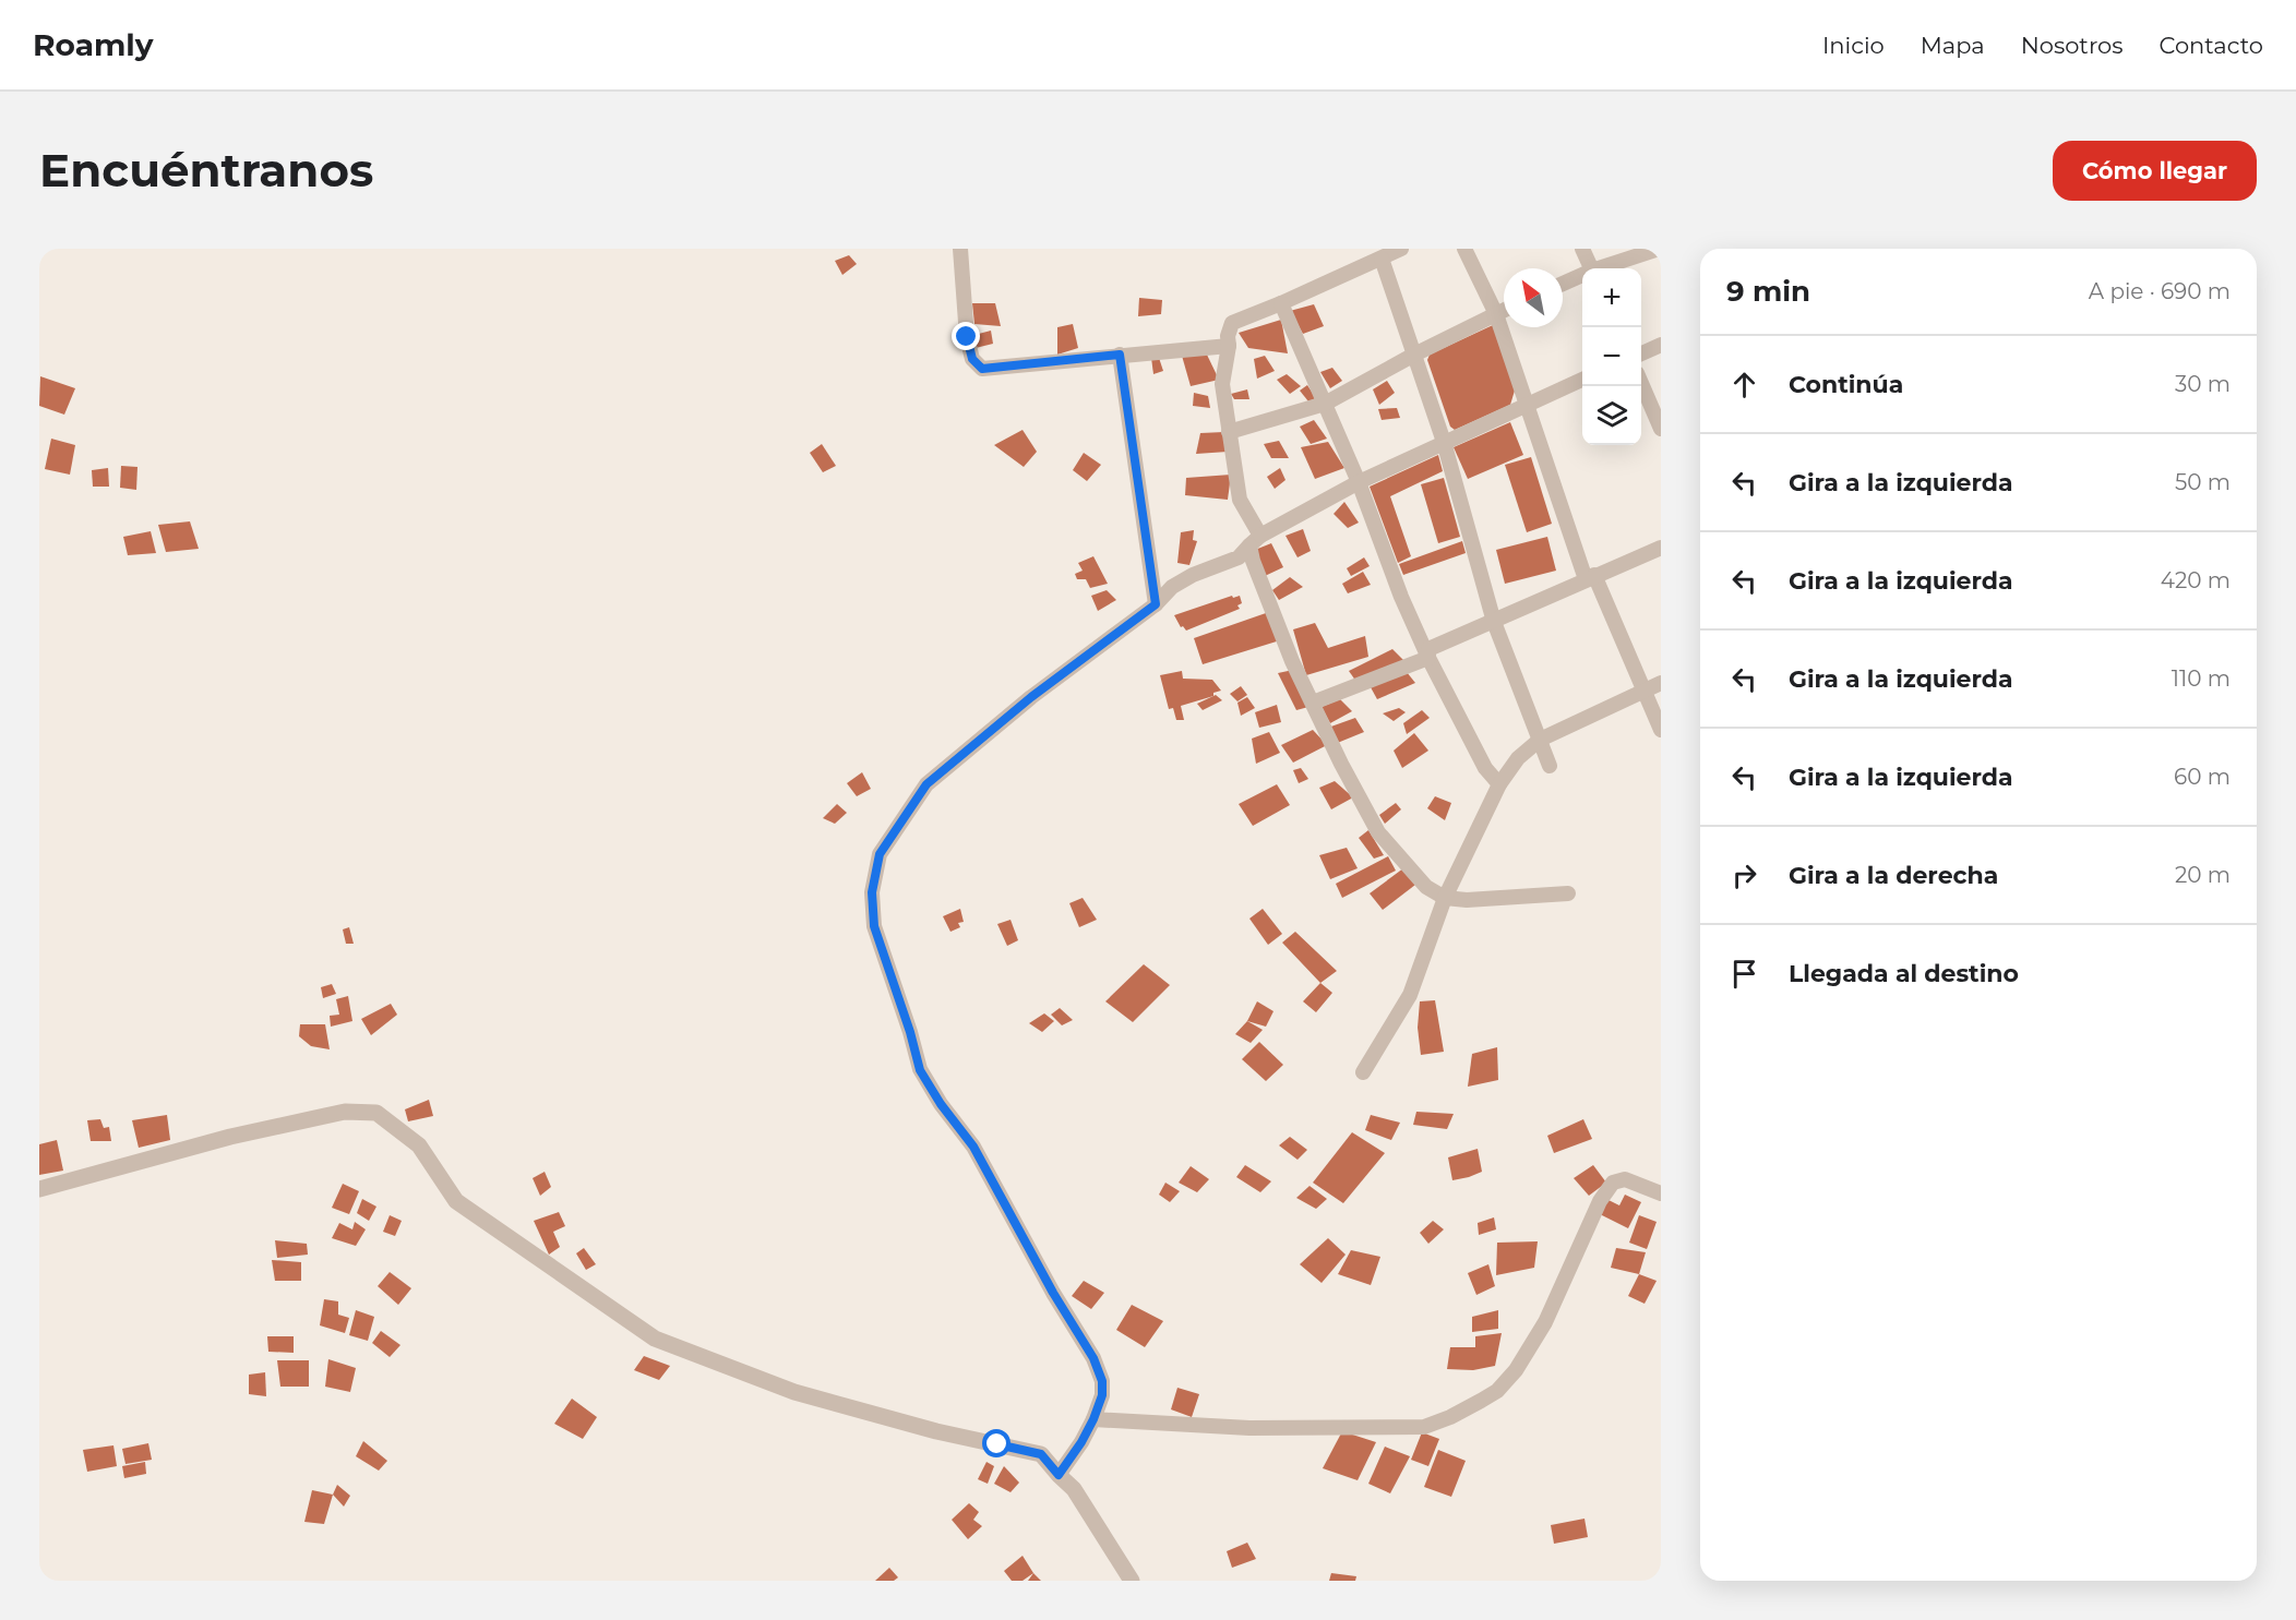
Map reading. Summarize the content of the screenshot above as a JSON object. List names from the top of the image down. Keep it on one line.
{"north":"top left","page":{"header":"Roamly","nav":["Inicio","Mapa","Nosotros","Contacto"],"buttons":"Cómo llegar","title":"Encuéntranos","heading":["9 min","A pie · 690 m"],"map_buttons":["+","−"],"list":[["Continúa","30 m"],["Gira a la izquierda","50 m"],["Gira a la izquierda","420 m"],["Gira a la izquierda","110 m"],["Gira a la izquierda","60 m"],["Gira a la derecha","20 m"],"Llegada al destino"]}}
